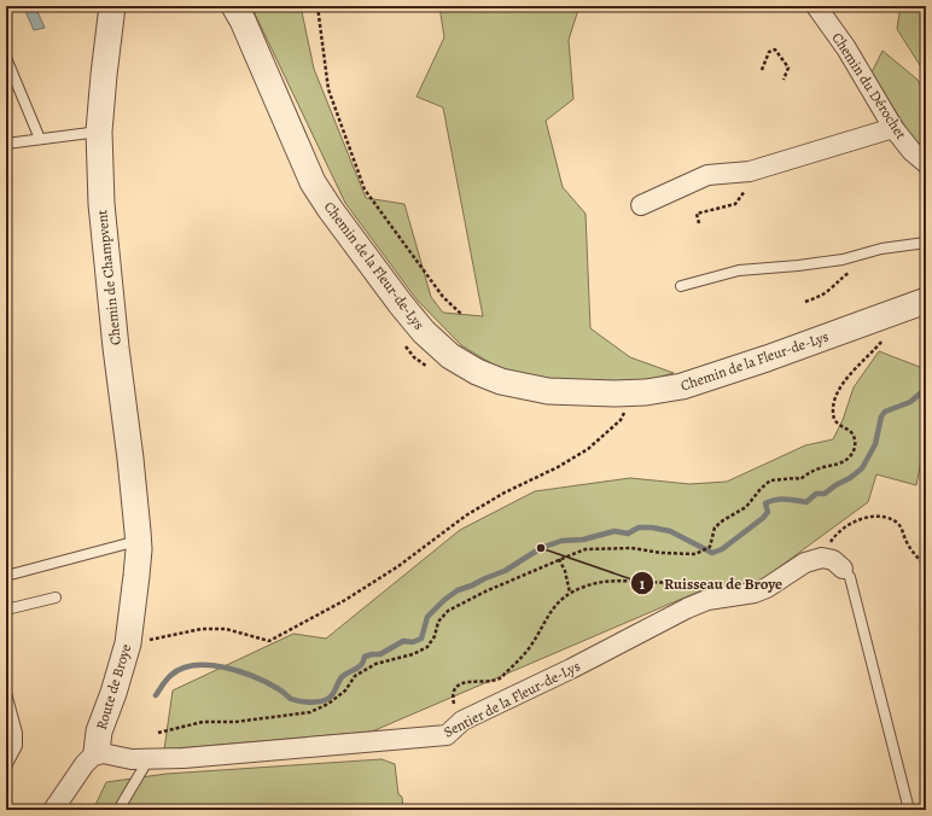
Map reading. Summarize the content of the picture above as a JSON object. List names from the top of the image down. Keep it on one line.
{"streets":{"street":["Chemin du Dérochet","Chemin de la Fleur-de-Lys","Chemin de Champvent","Route de Broye","Sentier de la Fleur-de-Lys"]},"crossings":[["Chemin de Champvent","Route de Broye"],["Route de Broye","Sentier de la Fleur-de-Lys"]],"places":["Ruisseau de Broye"]}
